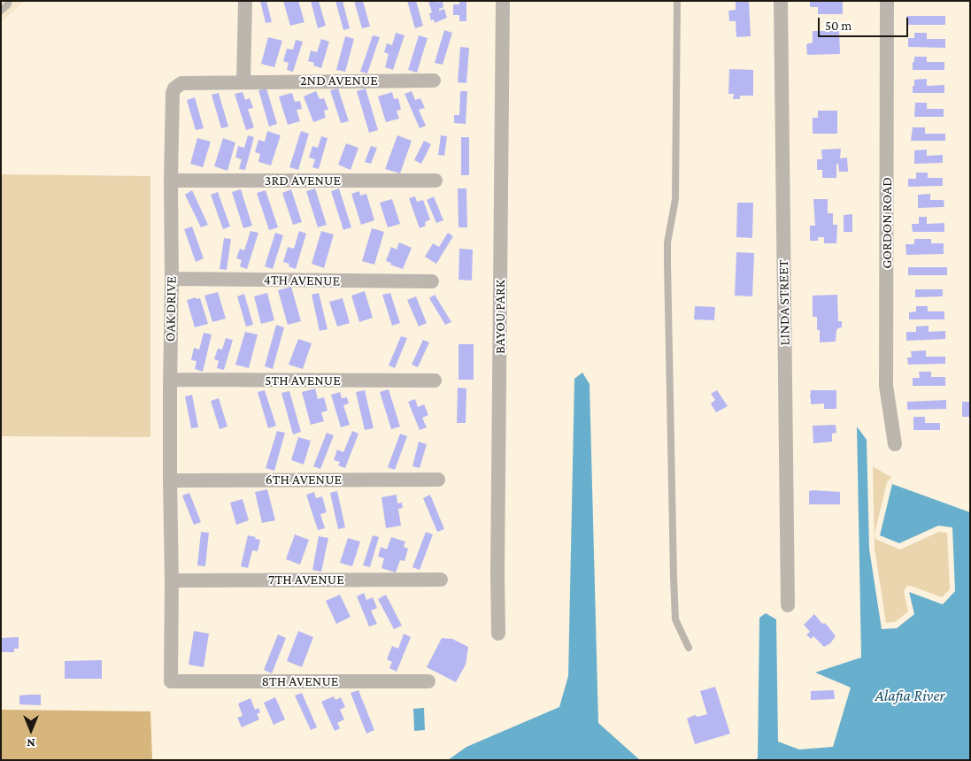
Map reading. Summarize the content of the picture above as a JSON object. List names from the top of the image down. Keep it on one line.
{"streets":{"street":["2ND AVENUE","3RD AVENUE","GORDON ROAD","4TH AVENUE","LINDA STREET","OAK DRIVE","BAYOU PARK","5TH AVENUE","6TH AVENUE","7TH AVENUE","8TH AVENUE"]},"crossings":[["2ND AVENUE","OAK DRIVE"],["3RD AVENUE","OAK DRIVE"],["4TH AVENUE","OAK DRIVE"],["OAK DRIVE","5TH AVENUE"],["OAK DRIVE","6TH AVENUE"],["OAK DRIVE","7TH AVENUE"],["OAK DRIVE","8TH AVENUE"]],"water":["Alafia River"],"scale_bar":"50 m","north":"bottom"}
